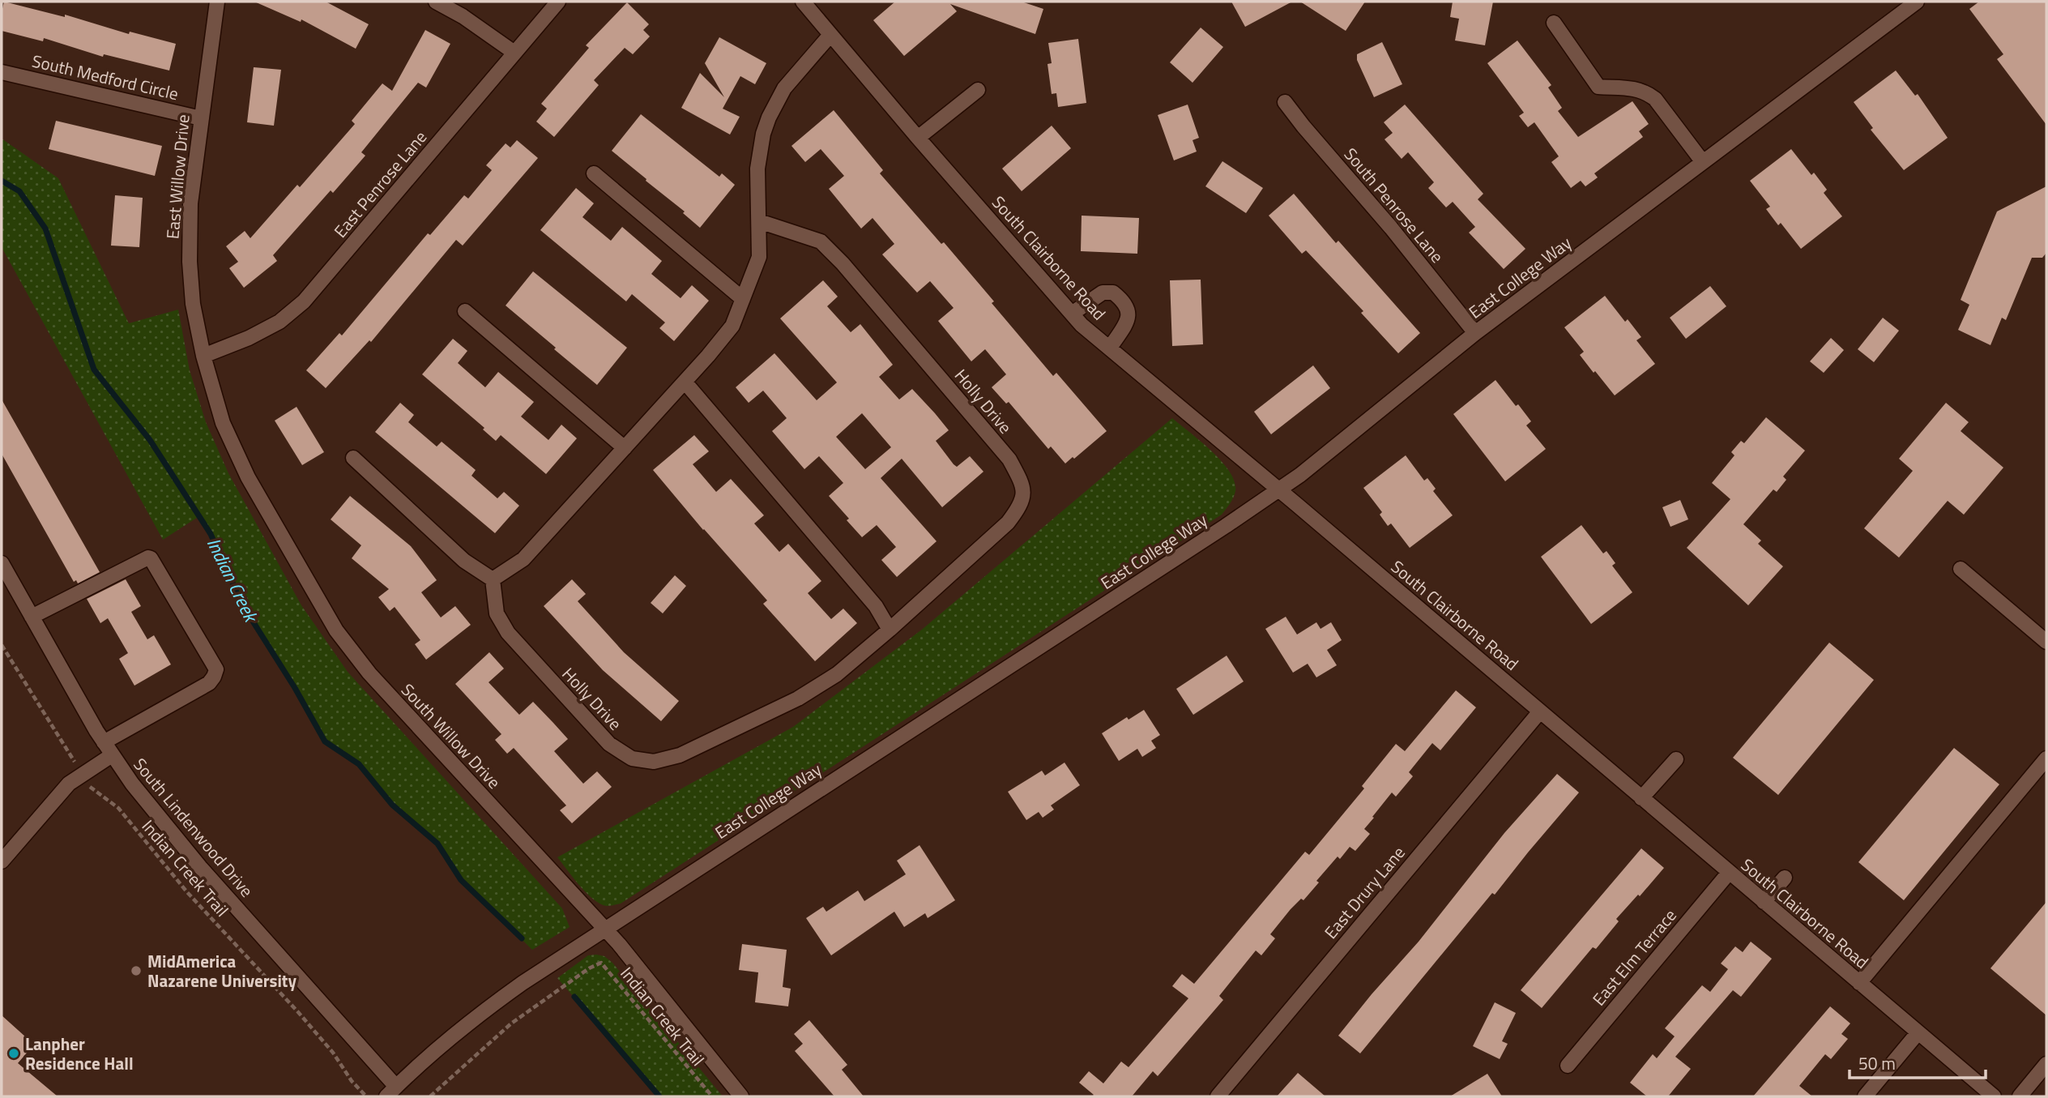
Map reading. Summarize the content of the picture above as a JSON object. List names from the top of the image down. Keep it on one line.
{"streets":{"street":["South Medford Circle","East Willow Drive","East Penrose Lane","South Penrose Lane","South Clairborne Road","East College Way","Holly Drive","South Willow Drive","South Lindenwood Drive","East Drury Lane","East Elm Terrace"],"path":["Indian Creek Trail"]},"crossings":[["South Medford Circle","East Willow Drive"],["East Willow Drive","East Penrose Lane"],["East Willow Drive","South Willow Drive"],["East Penrose Lane","South Willow Drive"],["South Penrose Lane","East College Way"],["South Clairborne Road","East College Way"],["South Clairborne Road","East Drury Lane"],["South Clairborne Road","East Elm Terrace"],["East College Way","South Willow Drive"],["East College Way","South Lindenwood Drive"]],"water":["Indian Creek"],"places":["MidAmerica Nazarene University","Lanpher Residence Hall"],"scale_bar":"50 m"}
